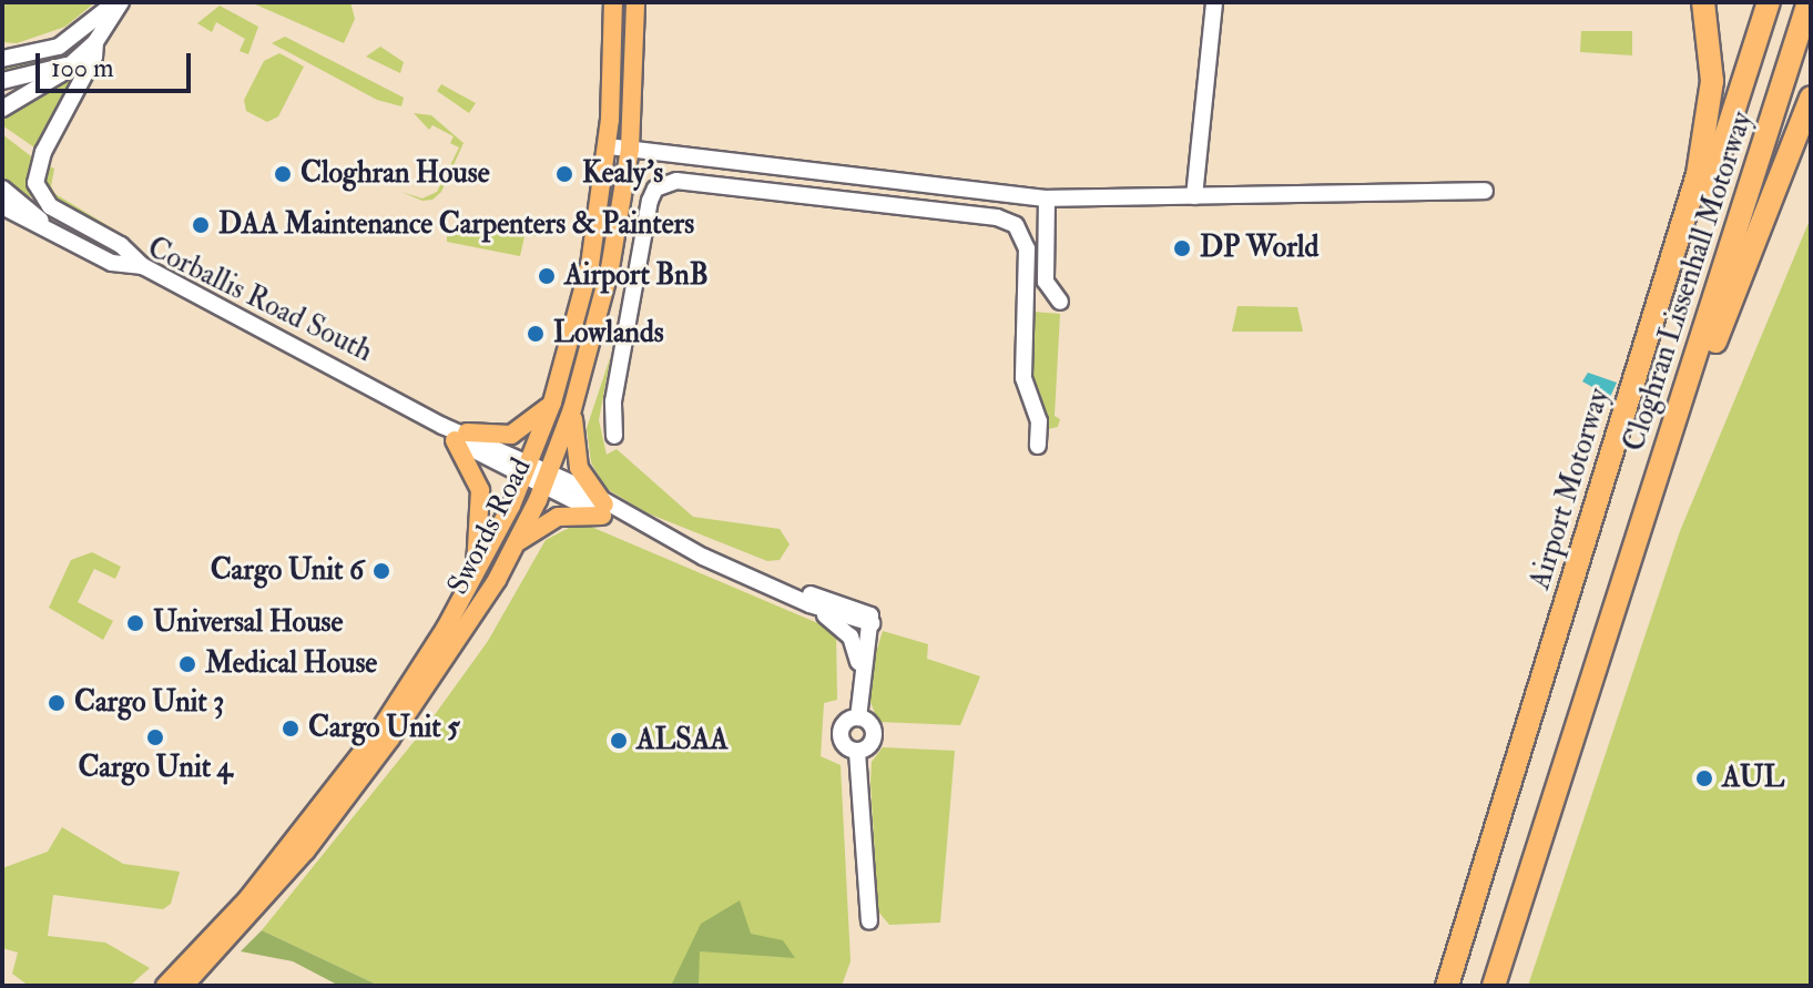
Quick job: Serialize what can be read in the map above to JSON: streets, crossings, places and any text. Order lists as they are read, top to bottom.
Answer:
{
  "streets": {
    "highway": ["Cloghran Lissenhall Motorway", "Airport Motorway"],
    "main road": ["Swords Road"],
    "street": ["Corballis Road South"]
  },
  "crossings": [
    ["Cloghran Lissenhall Motorway", "Airport Motorway"],
    ["Corballis Road South", "Swords Road"]
  ],
  "places": [
    "Cloghran House",
    "Kealy’s",
    "DAA Maintenance Carpenters & Painters",
    "DP World",
    "Airport BnB",
    "Lowlands",
    "Cargo Unit 6",
    "Universal House",
    "Medical House",
    "Cargo Unit 3",
    "Cargo Unit 5",
    "Cargo Unit 4",
    "ALSAA",
    "AUL"
  ],
  "scale_bar": "100 m"
}
